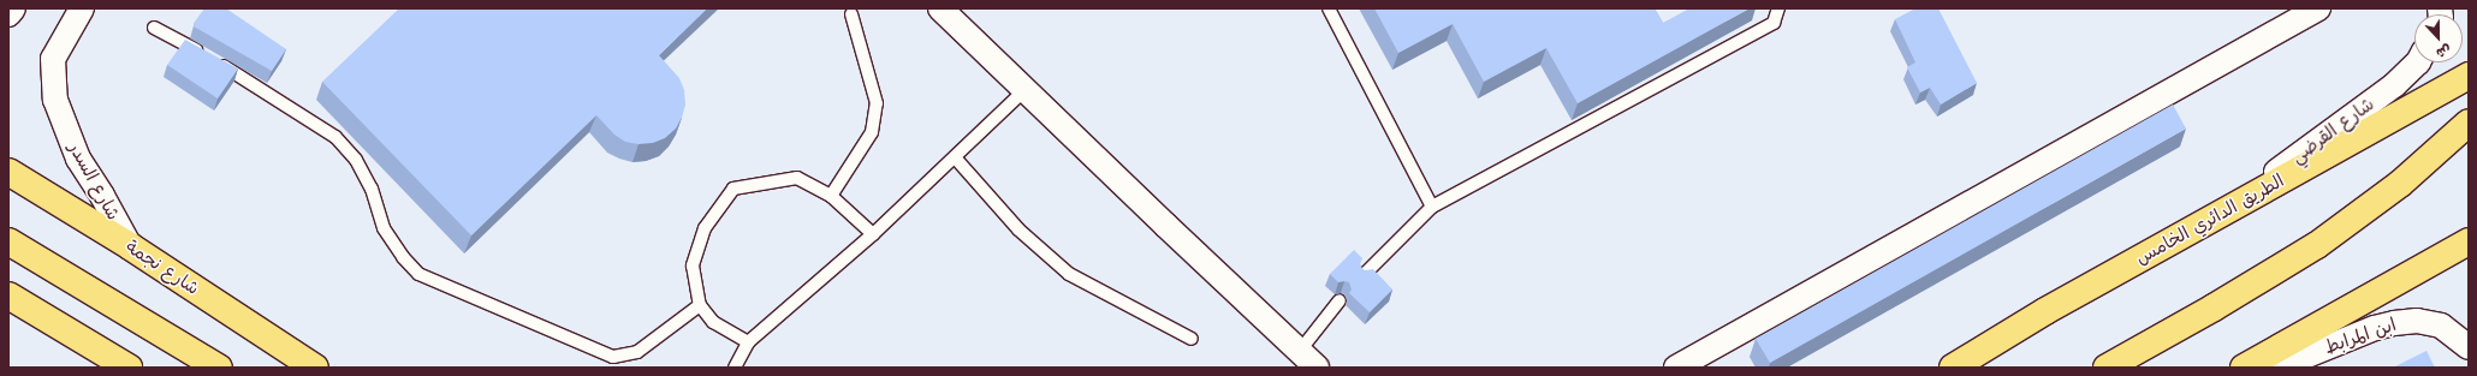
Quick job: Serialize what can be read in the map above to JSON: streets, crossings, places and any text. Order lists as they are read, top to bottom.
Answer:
{
  "streets": {
    "main road": ["الطريق الدائري الخامس", "شارع نجمة"],
    "street": ["شارع القرضي", "شارع السدر", "ابن المرابط"]
  },
  "crossings": [
    ["شارع القرضي", "الطريق الدائري الخامس"],
    ["شارع السدر", "شارع نجمة"]
  ],
  "north": "bottom"
}
